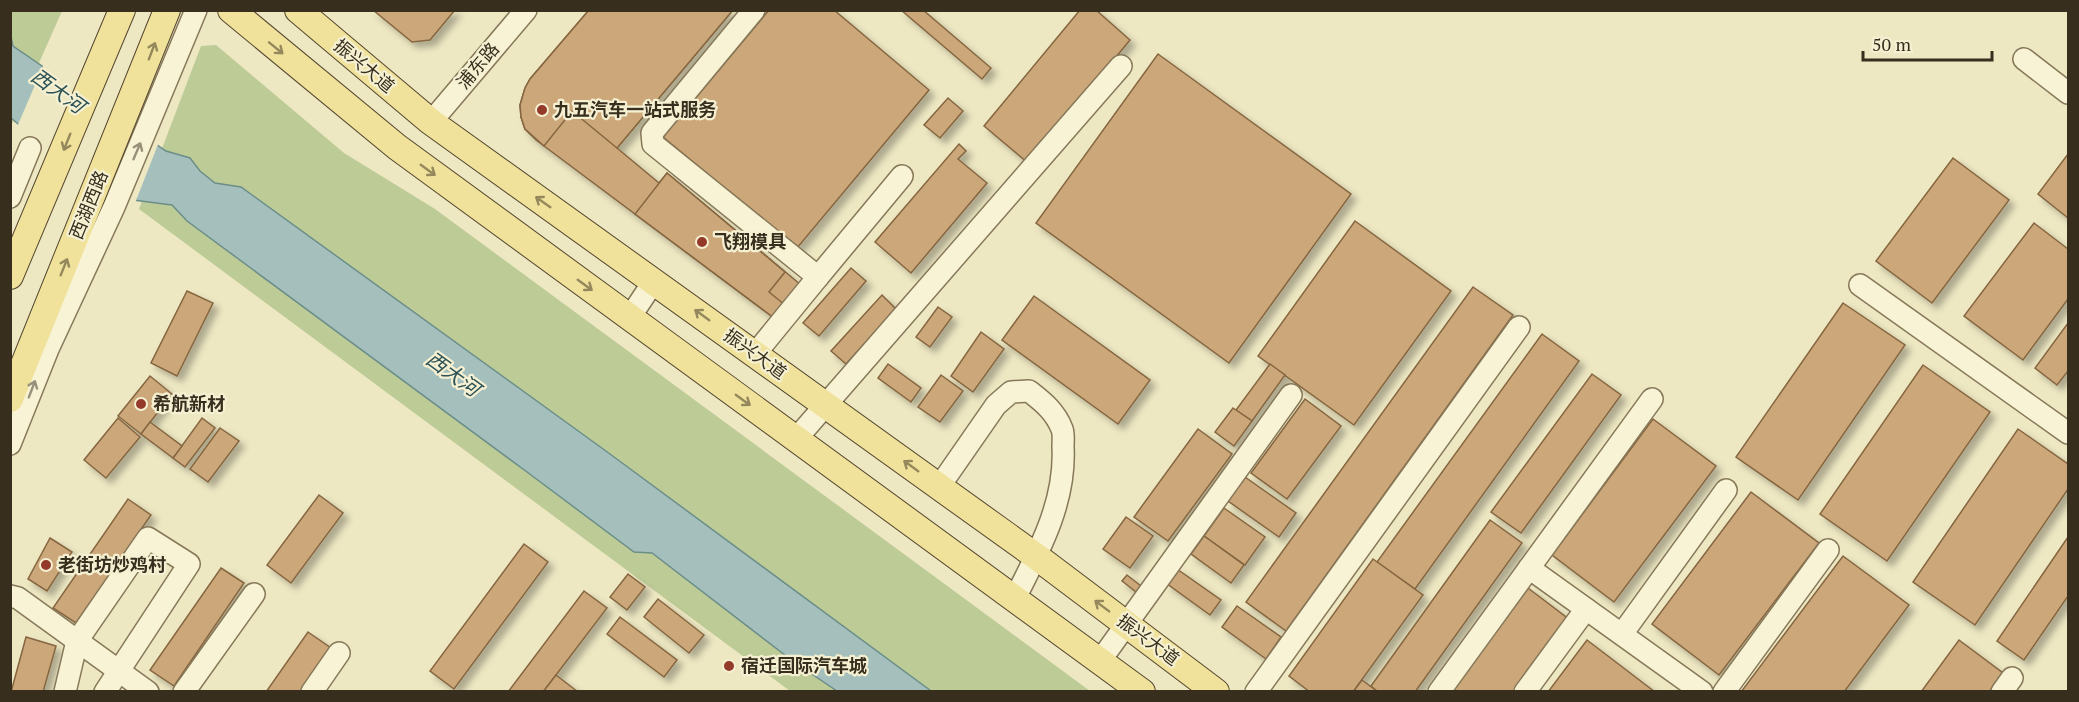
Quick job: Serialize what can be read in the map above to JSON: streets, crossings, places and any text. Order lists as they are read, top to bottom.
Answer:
{
  "streets": {
    "main road": ["振兴大道", "西湖西路"],
    "street": ["浦东路"]
  },
  "crossings": [
    ["振兴大道", "浦东路"]
  ],
  "water": ["西大河"],
  "places": [
    "九五汽车一站式服务",
    "飞翔模具",
    "希航新材",
    "老街坊炒鸡村",
    "宿迁国际汽车城"
  ],
  "scale_bar": "50 m"
}
